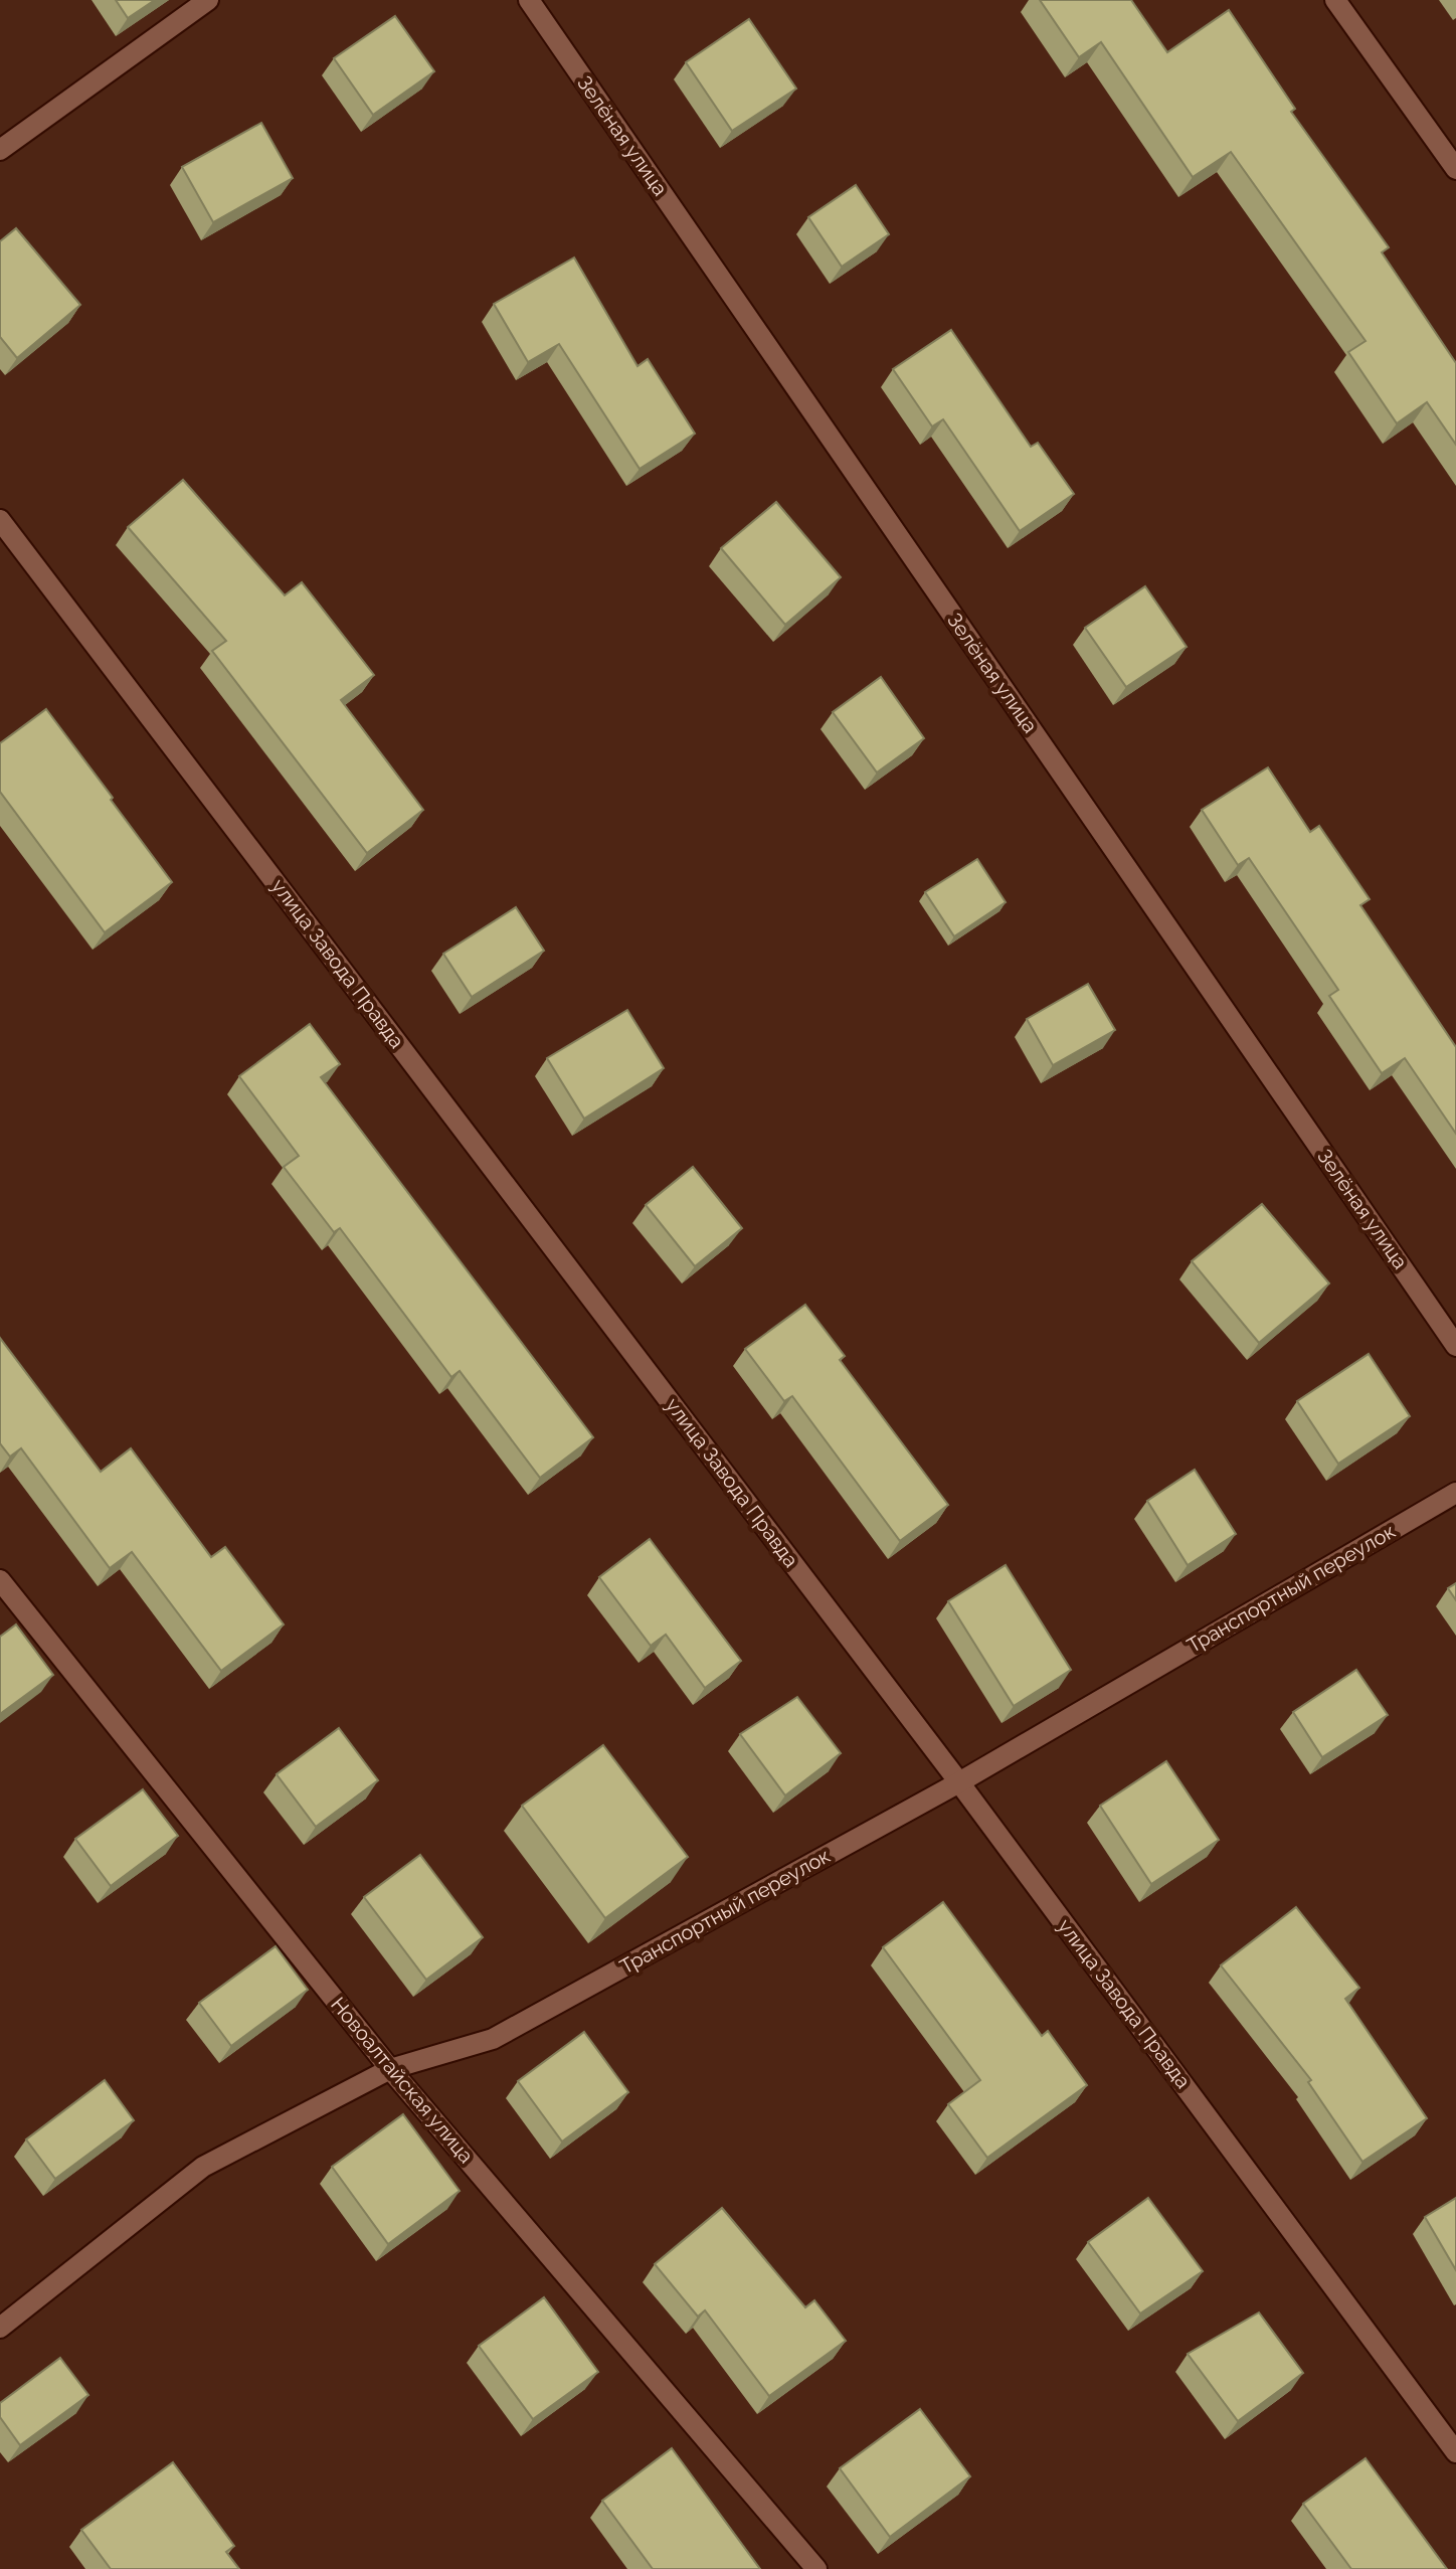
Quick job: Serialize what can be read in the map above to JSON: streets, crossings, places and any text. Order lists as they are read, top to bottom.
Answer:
{
  "streets": {
    "street": [
      "Зелёная улица",
      "улица Завода Правда",
      "Транспортный переулок",
      "Новоалтайская улица"
    ]
  },
  "crossings": [
    ["улица Завода Правда", "Транспортный переулок"],
    ["Транспортный переулок", "Новоалтайская улица"]
  ]
}
